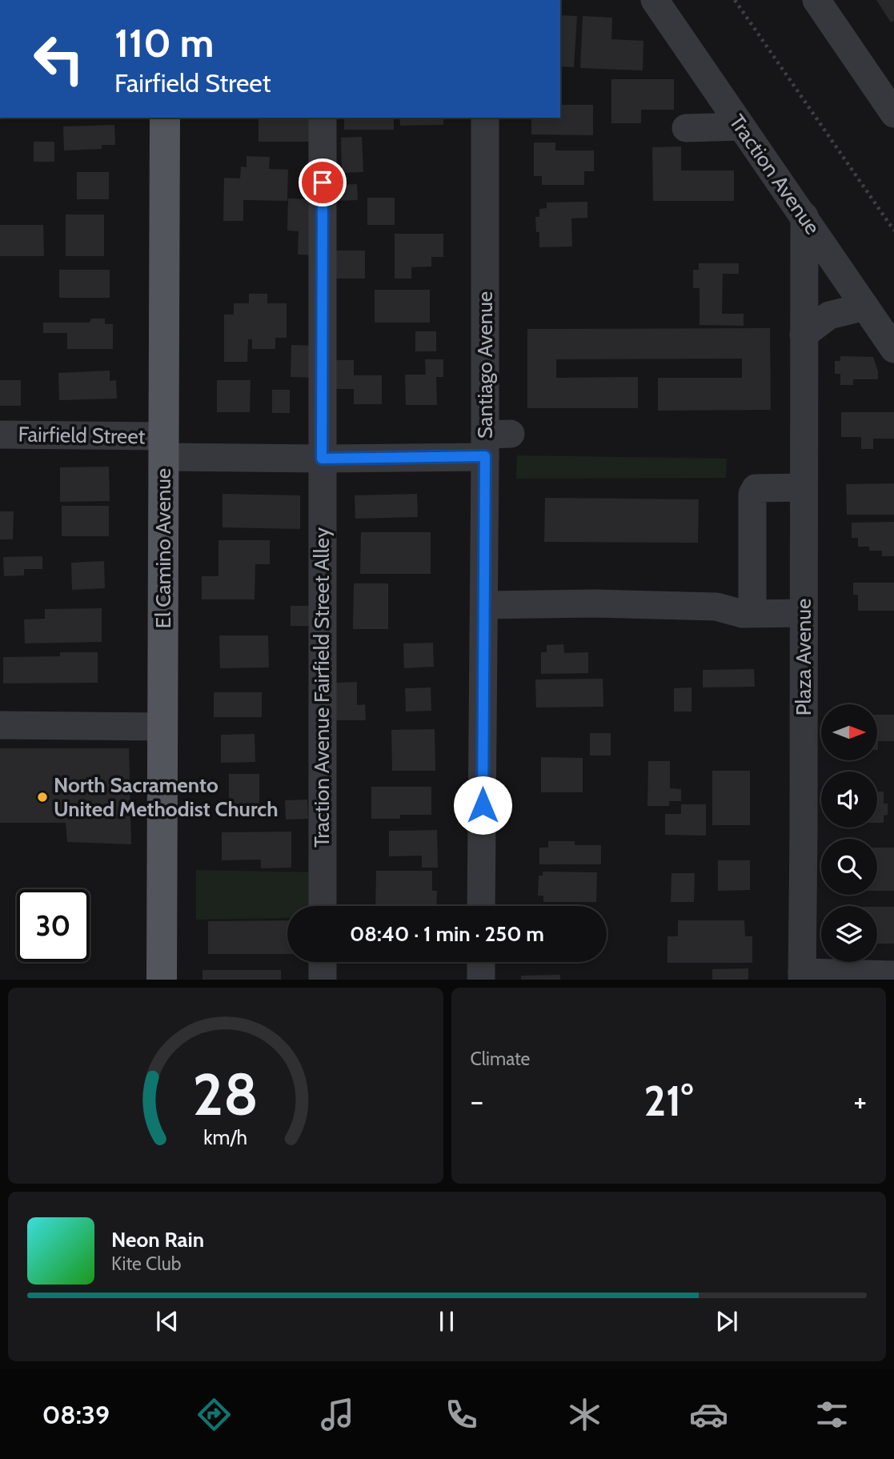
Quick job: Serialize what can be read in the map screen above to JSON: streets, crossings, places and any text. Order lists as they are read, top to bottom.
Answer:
{
  "streets": {
    "main road": ["El Camino Avenue"],
    "street": [
      "Traction Avenue",
      "Santiago Avenue",
      "Fairfield Street",
      "Plaza Avenue",
      "Traction Avenue Fairfield Street Alley"
    ]
  },
  "crossings": [
    ["Traction Avenue", "Plaza Avenue"],
    ["Santiago Avenue", "Fairfield Street"],
    ["Fairfield Street", "El Camino Avenue"],
    ["Fairfield Street", "Traction Avenue Fairfield Street Alley"]
  ],
  "places": ["North Sacramento United Methodist Church"],
  "north": "right",
  "page": {
    "turn": ["110 m", "Fairfield Street"],
    "limit": "30",
    "trip": "08:40 · 1 min · 250 m",
    "tile": "Climate",
    "heat": ["−", "21°", "+"],
    "song": ["Neon Rain", "Kite Club"],
    "tabs": "08:39",
    "gauge": ["28", "km/h"]
  }
}
